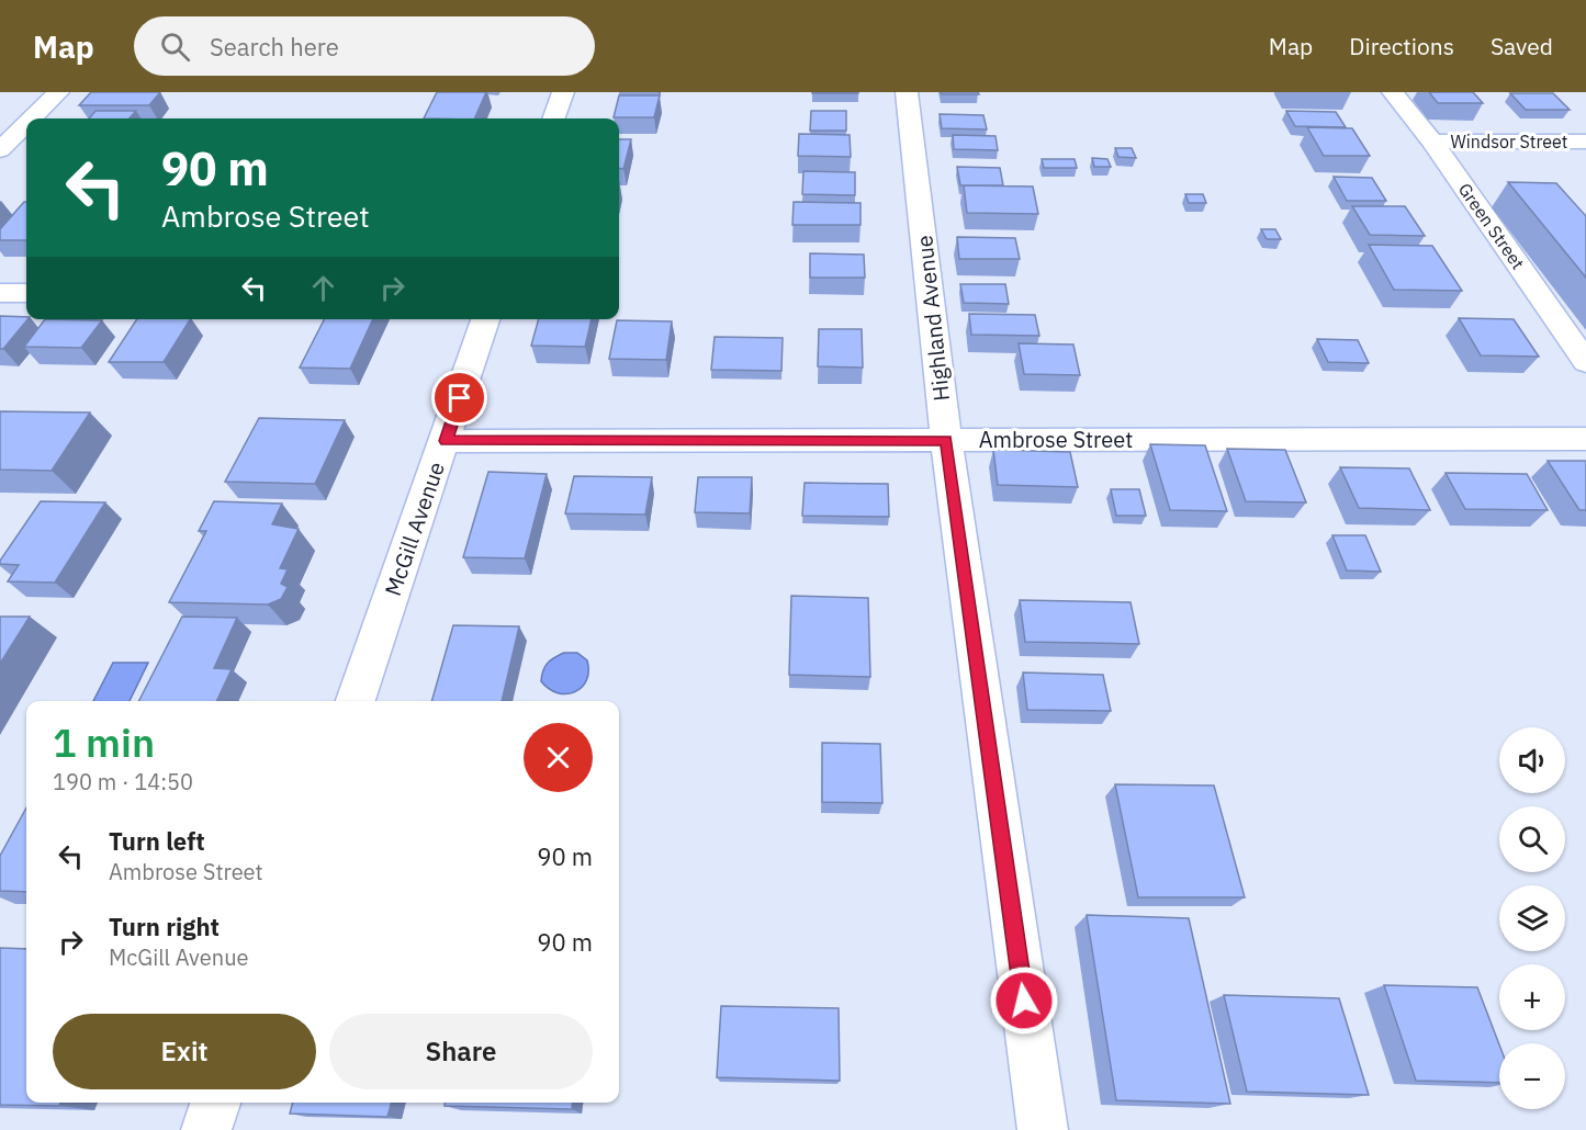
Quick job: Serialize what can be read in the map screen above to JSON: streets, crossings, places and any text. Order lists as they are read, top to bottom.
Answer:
{
  "streets": {
    "street": [
      "Windsor Street",
      "Green Street",
      "Highland Avenue",
      "Ambrose Street",
      "McGill Avenue"
    ]
  },
  "crossings": [
    ["Windsor Street", "Green Street"],
    ["Highland Avenue", "Ambrose Street"],
    ["Ambrose Street", "McGill Avenue"]
  ],
  "page": {
    "header": "Map",
    "search": "Search here",
    "nav": ["Map", "Directions", "Saved"],
    "turn": ["90 m", "Ambrose Street"],
    "heading": ["1 min", "190 m · 14:50"],
    "map_buttons": ["+", "−"],
    "list": [
      {
        "name": "Turn left",
        "note": "Ambrose Street",
        "value": "90 m"
      },
      {
        "name": "Turn right",
        "note": "McGill Avenue",
        "value": "90 m"
      }
    ],
    "buttons": ["Exit", "Share"]
  }
}
